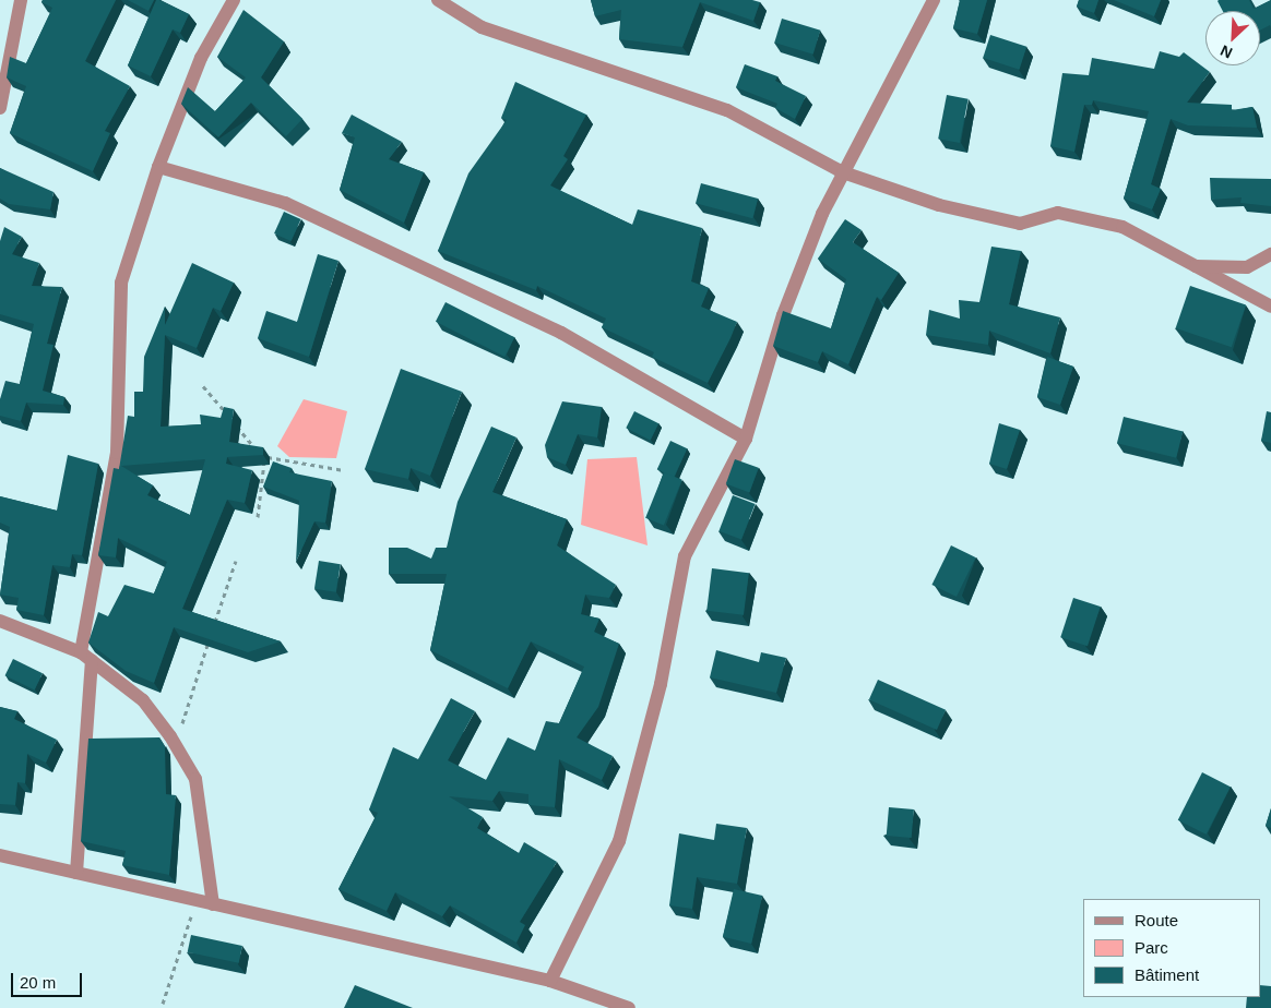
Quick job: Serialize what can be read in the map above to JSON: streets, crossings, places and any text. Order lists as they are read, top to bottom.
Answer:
{
  "legend": ["Route", "Parc", "Bâtiment"],
  "scale_bar": "20 m",
  "north": "bottom left"
}
